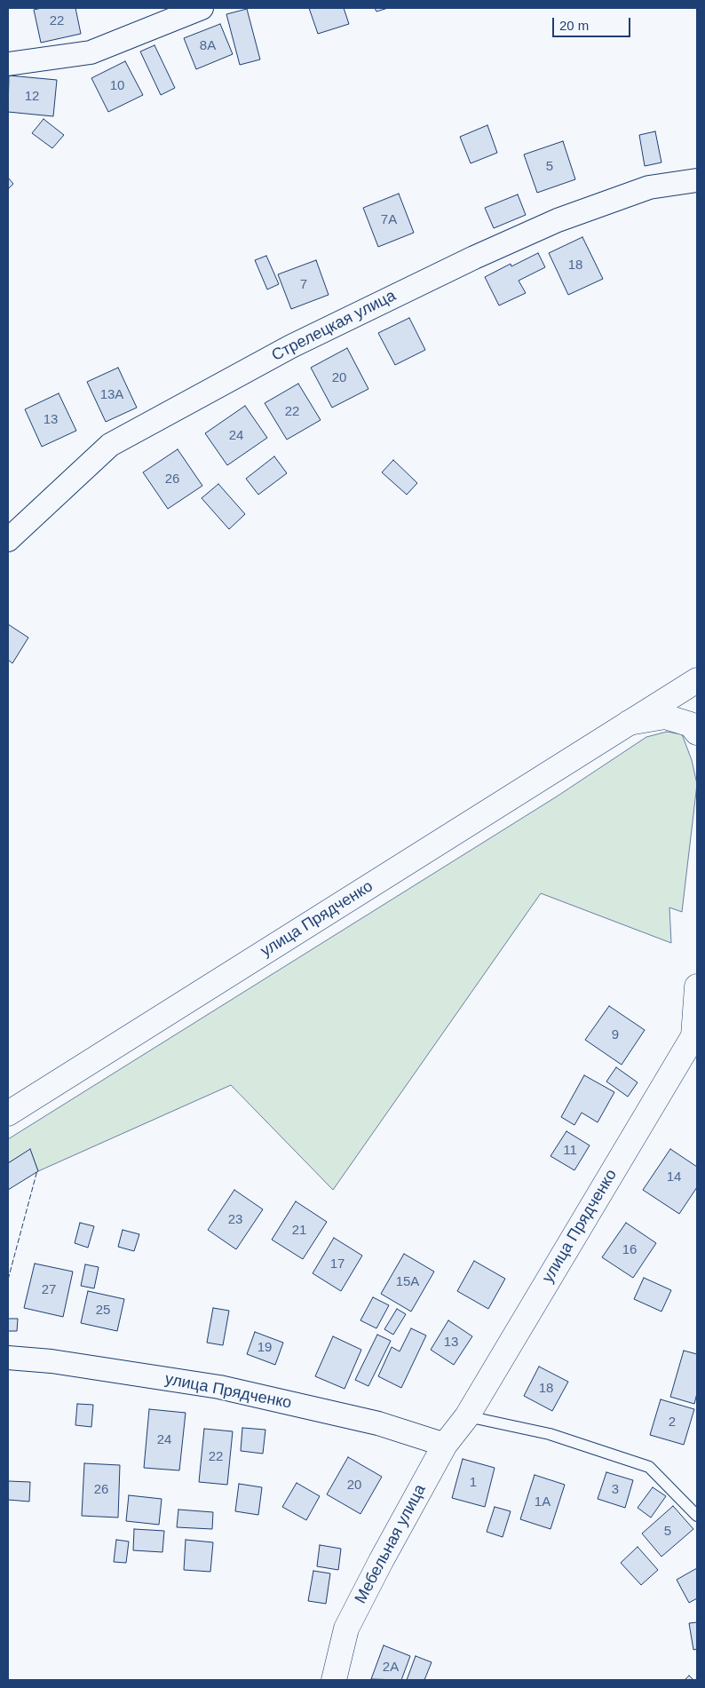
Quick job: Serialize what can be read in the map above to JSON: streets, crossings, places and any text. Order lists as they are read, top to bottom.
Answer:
{
  "streets": {
    "street": ["Стрелецкая улица", "улица Прядченко", "Мебельная улица"]
  },
  "crossings": [
    ["улица Прядченко", "Мебельная улица"]
  ],
  "house_numbers": [
    "22",
    "8А",
    "10",
    "12",
    "5",
    "7А",
    "18",
    "7",
    "20",
    "13А",
    "22",
    "13",
    "24",
    "26",
    "9",
    "11",
    "14",
    "23",
    "21",
    "16",
    "17",
    "15А",
    "27",
    "25",
    "13",
    "19",
    "18",
    "2",
    "24",
    "22",
    "1",
    "20",
    "26",
    "3",
    "1А",
    "5",
    "2А"
  ],
  "scale_bar": "20 m"
}
